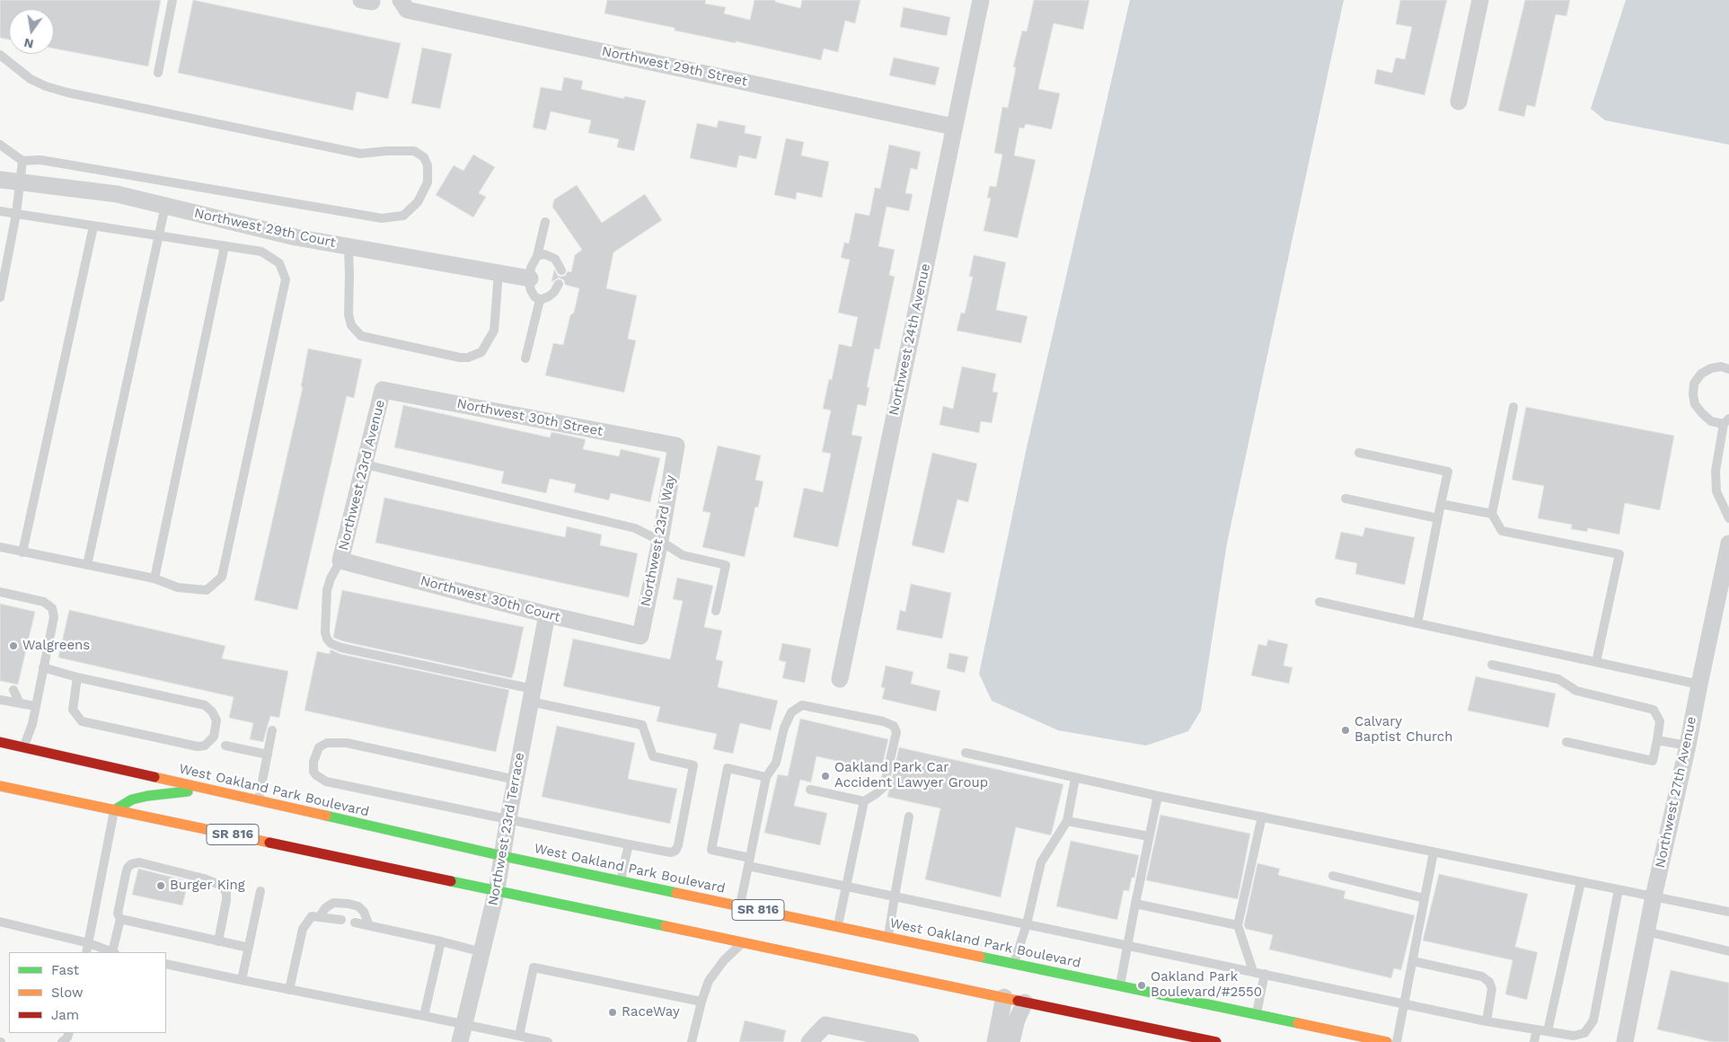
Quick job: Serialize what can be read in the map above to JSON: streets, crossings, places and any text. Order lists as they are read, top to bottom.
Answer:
{
  "streets": {
    "main road": ["West Oakland Park Boulevard", "SR 816"],
    "street": [
      "Northwest 29th Street",
      "Northwest 29th Court",
      "Northwest 24th Avenue",
      "Northwest 30th Street",
      "Northwest 23rd Avenue",
      "Northwest 23rd Way",
      "Northwest 30th Court",
      "Northwest 27th Avenue",
      "Northwest 23rd Terrace"
    ]
  },
  "crossings": [
    ["Northwest 29th Street", "Northwest 24th Avenue"],
    ["Northwest 30th Street", "Northwest 23rd Avenue"],
    ["Northwest 30th Street", "Northwest 23rd Way"],
    ["Northwest 23rd Avenue", "Northwest 30th Court"],
    ["Northwest 23rd Way", "Northwest 30th Court"],
    ["Northwest 30th Court", "Northwest 23rd Terrace"],
    ["West Oakland Park Boulevard", "Northwest 23rd Terrace"],
    ["Northwest 23rd Terrace", "SR 816"]
  ],
  "places": [
    "Walgreens",
    "Calvary Baptist Church",
    "Oakland Park Car Accident Lawyer Group",
    "Burger King",
    "Oakland Park Boulevard/#2550",
    "RaceWay"
  ],
  "legend": ["Fast", "Slow", "Jam"],
  "north": "bottom"
}
